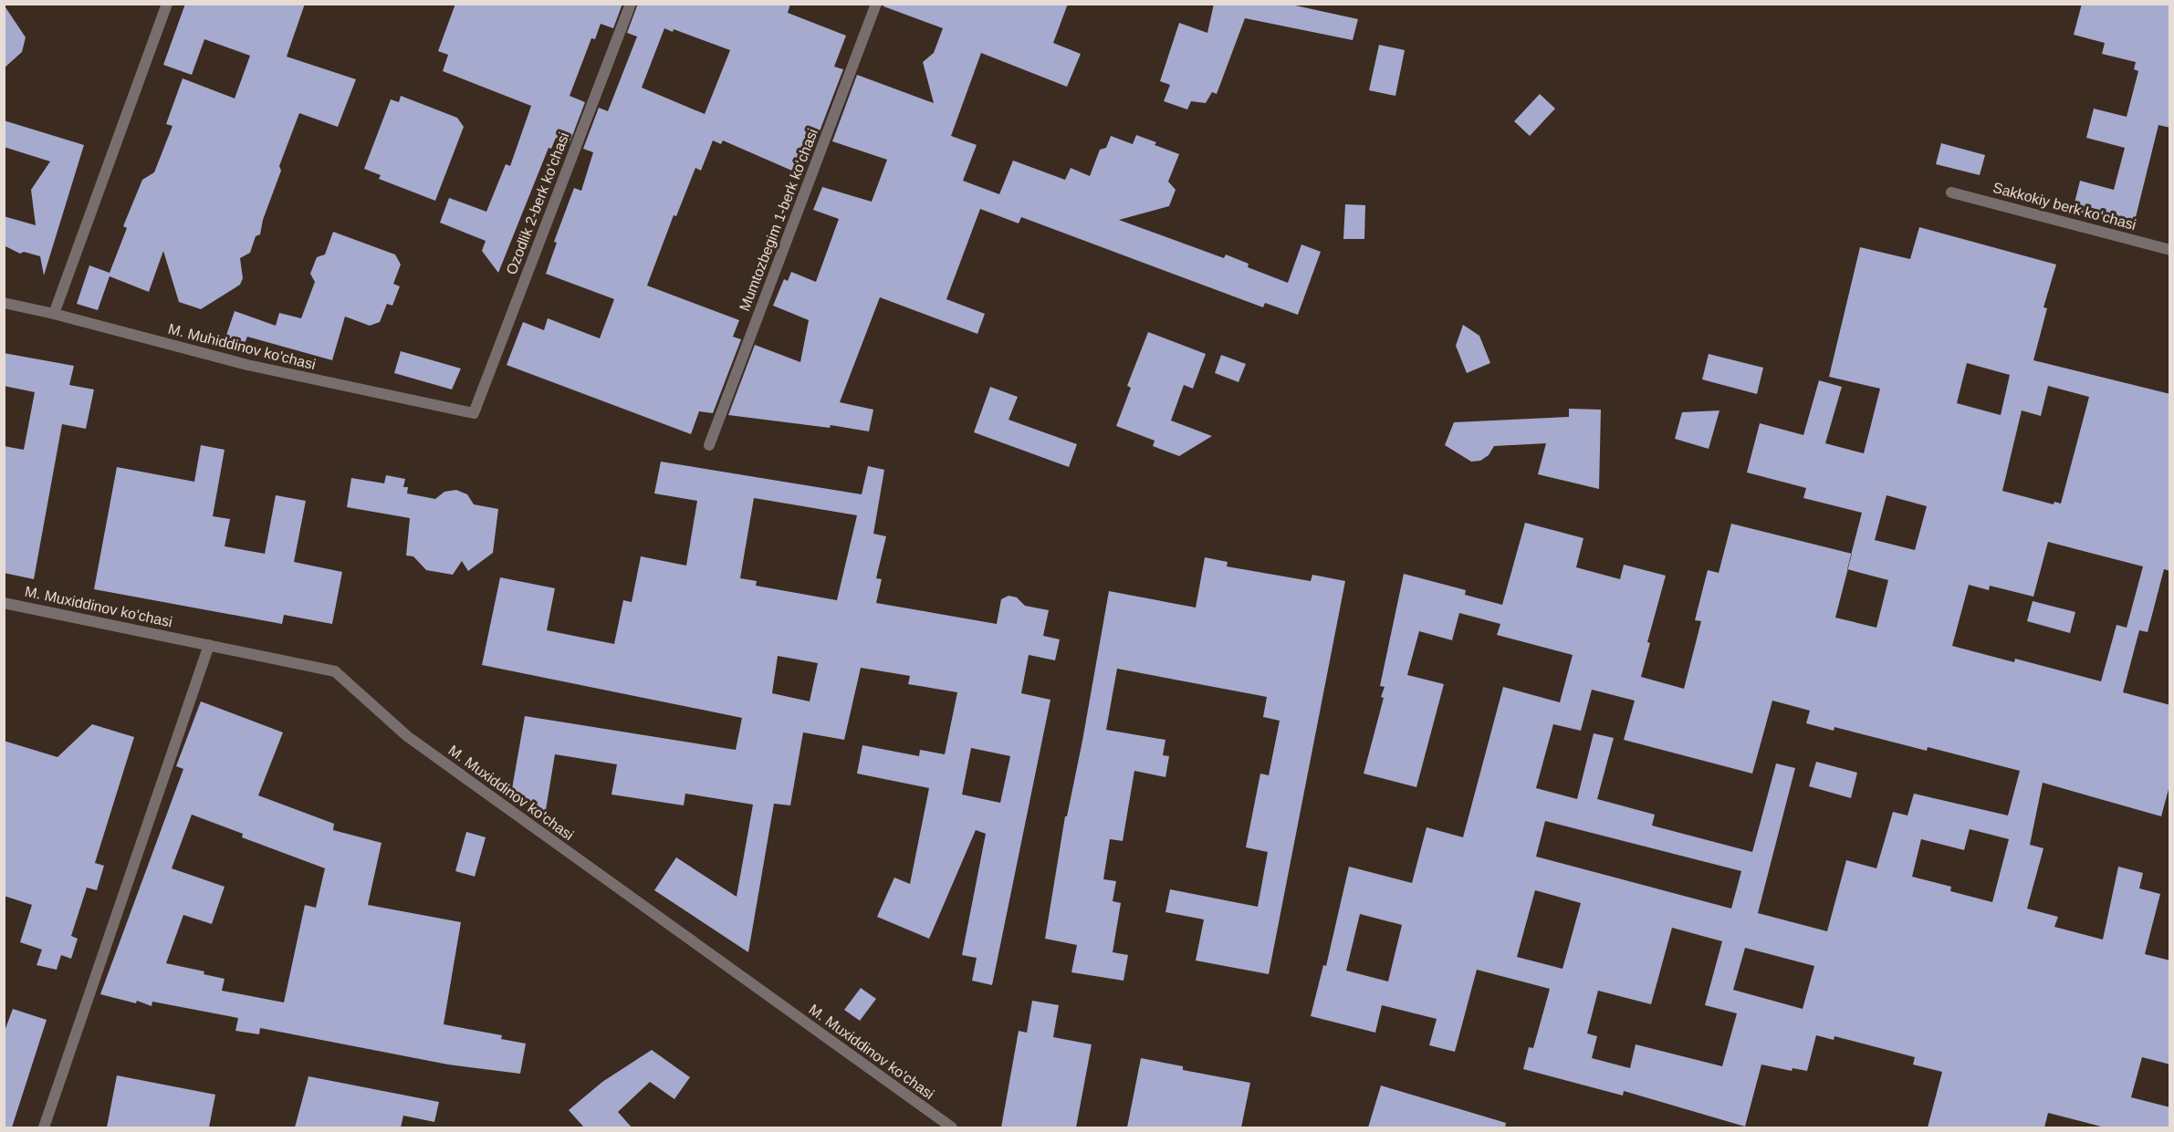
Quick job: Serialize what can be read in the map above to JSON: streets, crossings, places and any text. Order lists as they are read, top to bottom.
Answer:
{
  "streets": {
    "street": [
      "Ozodlik 2-berk koʻchasi",
      "Sakkokiy berk koʻchasi",
      "Mumtozbegim 1-berk koʻchasi",
      "M. Muhiddinov ko'chasi",
      "M. Muxiddinov ko'chasi"
    ]
  },
  "crossings": [
    ["Ozodlik 2-berk koʻchasi", "M. Muhiddinov ko'chasi"]
  ]
}
